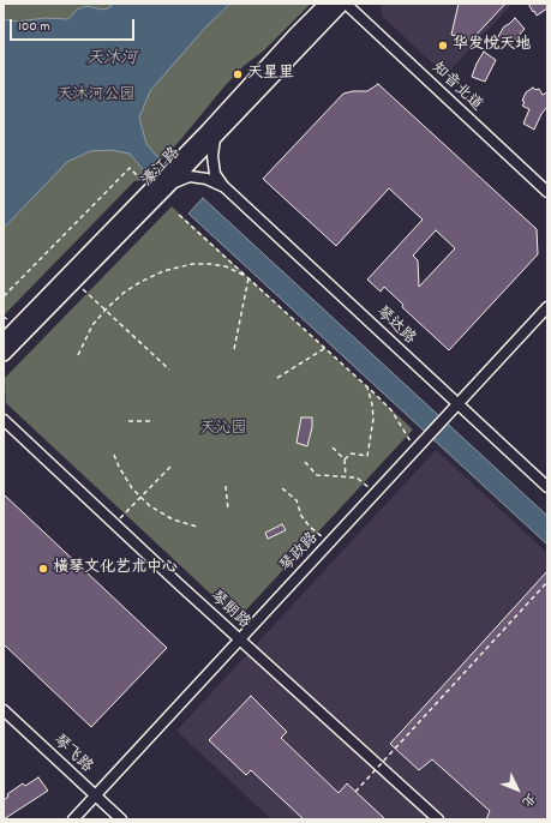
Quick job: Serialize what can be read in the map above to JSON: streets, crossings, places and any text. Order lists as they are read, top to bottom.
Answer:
{
  "streets": {
    "main road": ["濠江路"],
    "street": [
      "知音北道",
      "琴达路",
      "琴政路",
      "琴朗路",
      "琴飞路"
    ]
  },
  "crossings": [
    ["琴达路", "琴政路"],
    ["琴政路", "琴朗路"],
    ["琴政路", "琴飞路"]
  ],
  "water": ["天沐河"],
  "parks": ["天沐河公园", "天沁园"],
  "places": ["华发悦天地", "天星里", "横琴文化艺术中心"],
  "scale_bar": "100 m",
  "north": "bottom right"
}
